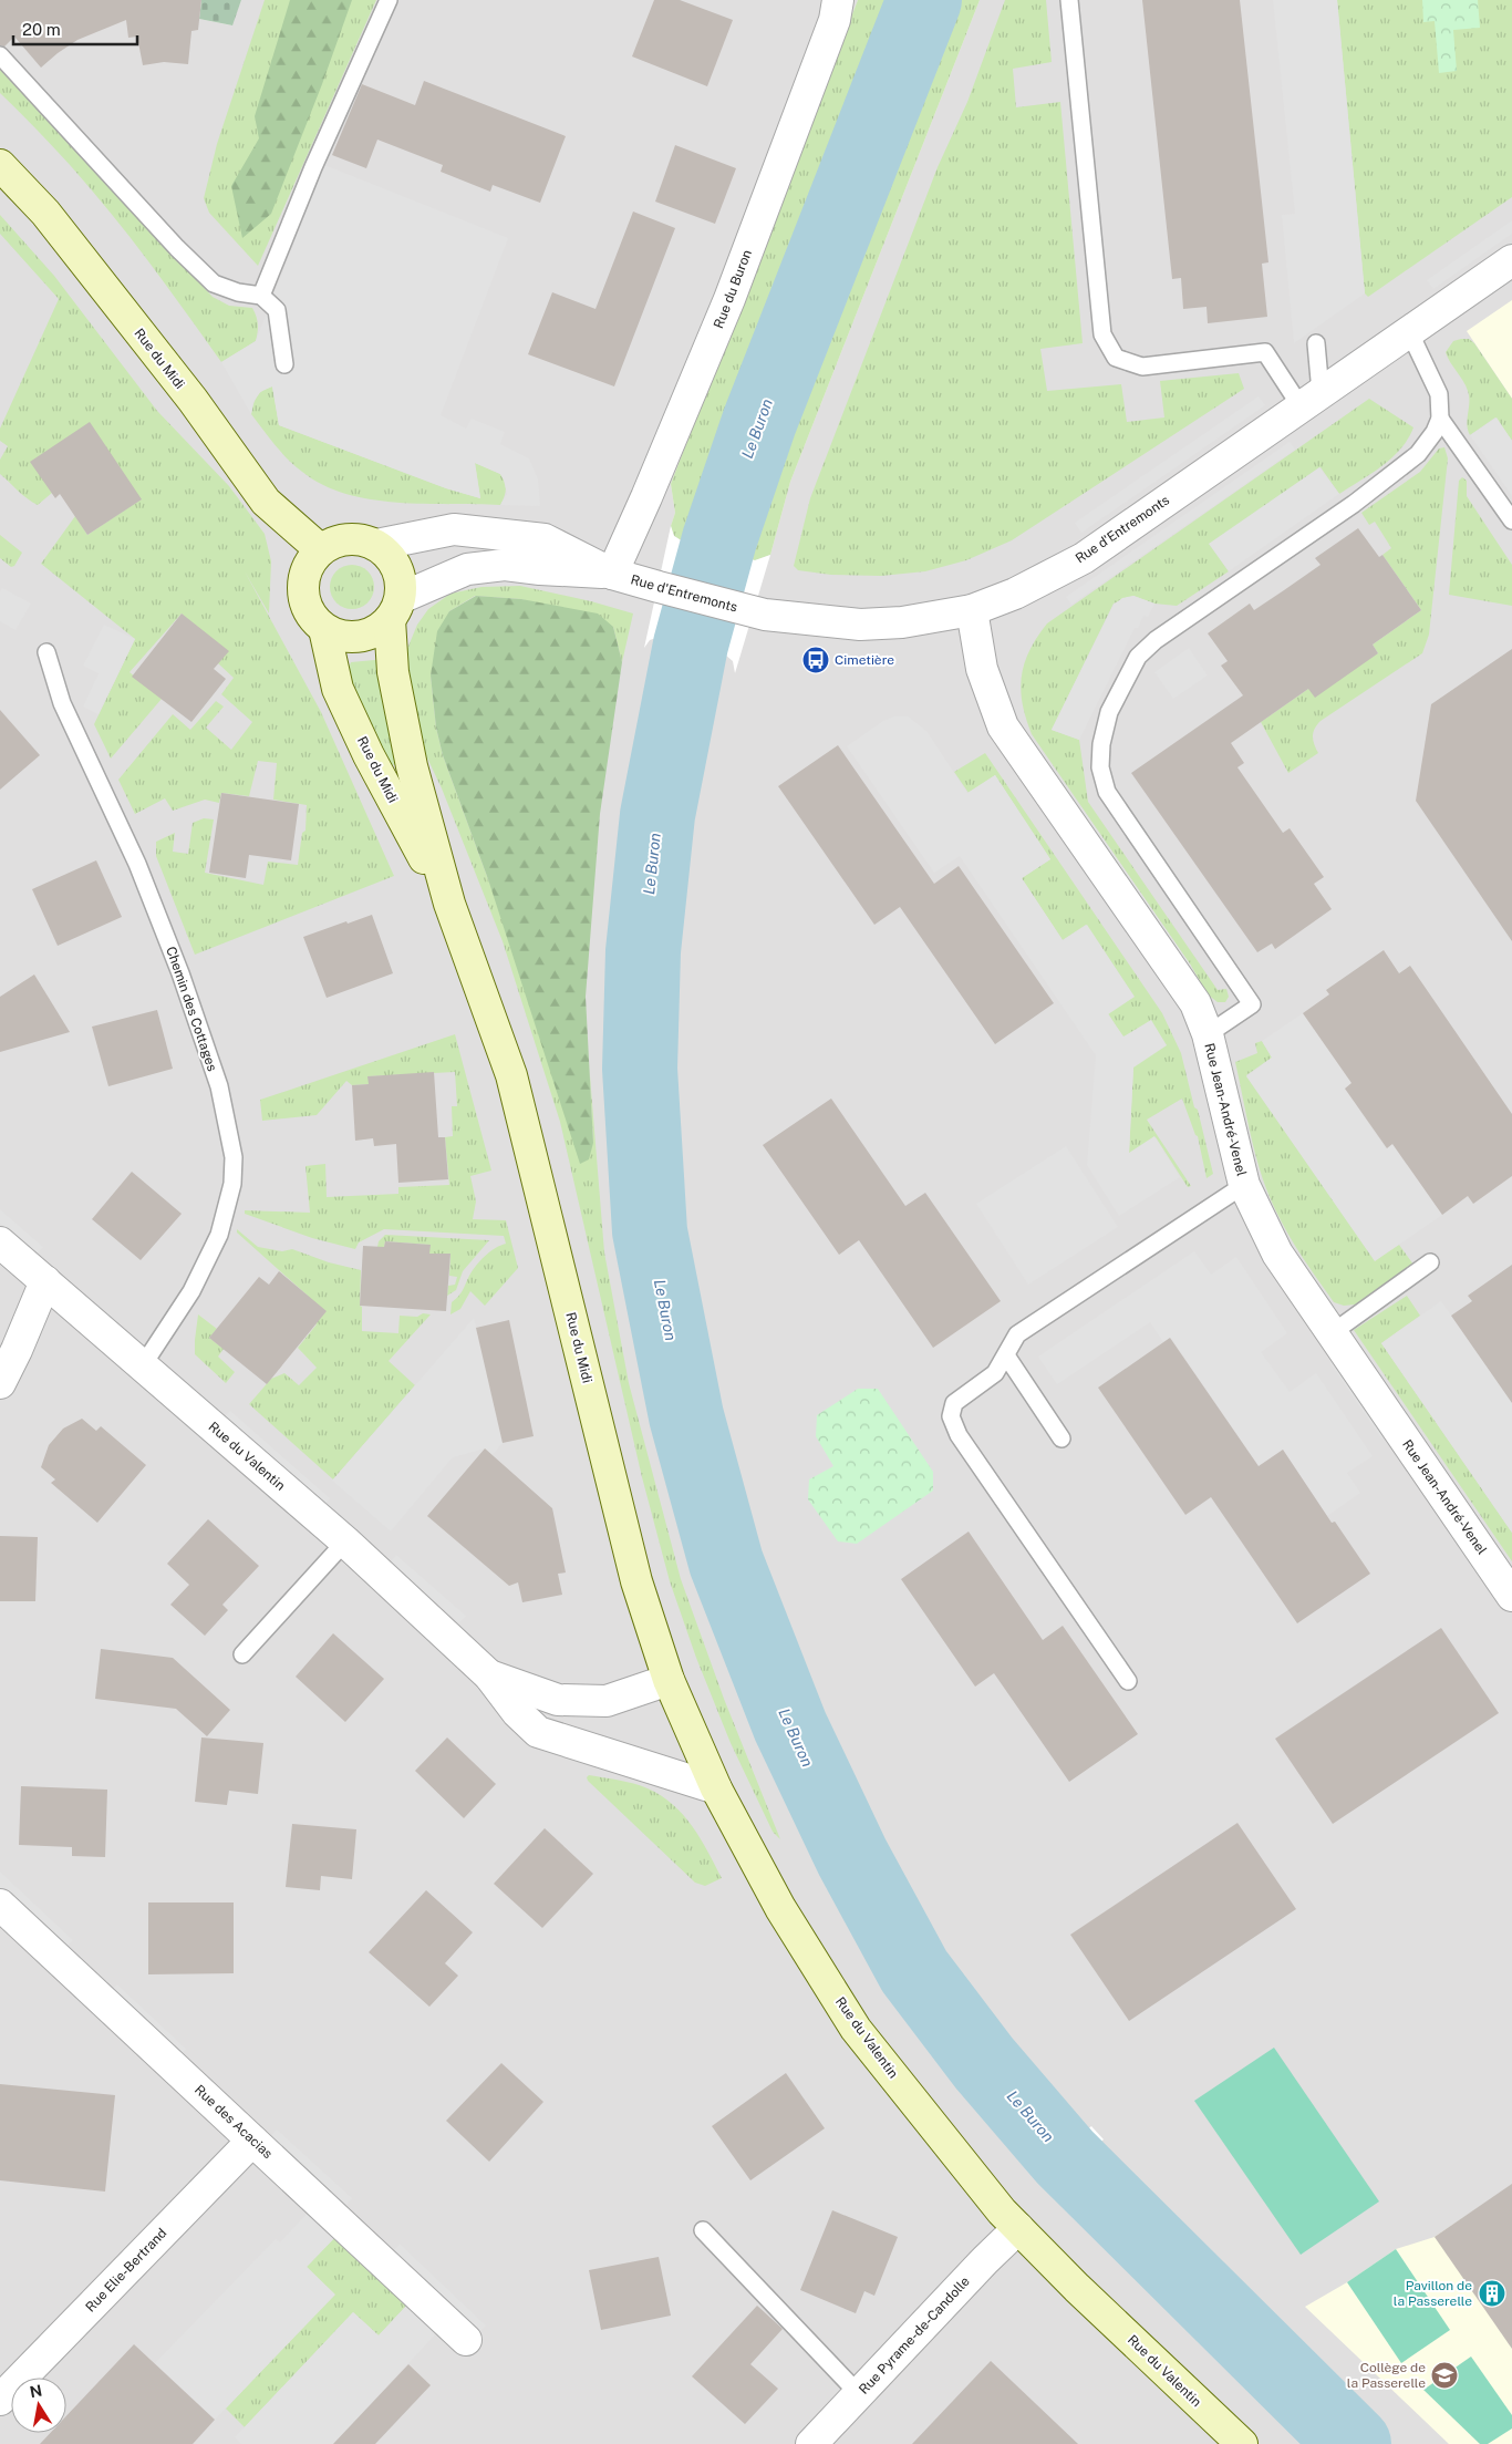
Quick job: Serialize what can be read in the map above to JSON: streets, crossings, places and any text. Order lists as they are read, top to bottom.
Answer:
{
  "streets": {
    "main road": ["Rue du Midi", "Rue du Valentin"],
    "street": [
      "Rue du Buron",
      "Rue d'Entremonts",
      "Rue Jean-André-Venel",
      "Rue des Acacias",
      "Rue Elie-Bertrand",
      "Rue Pyrame-de-Candolle"
    ],
    "lane": ["Chemin des Cottages"]
  },
  "crossings": [
    ["Rue du Buron", "Rue d'Entremonts"],
    ["Rue du Midi", "Rue d'Entremonts"],
    ["Rue du Midi", "Rue du Valentin"],
    ["Rue d'Entremonts", "Rue Jean-André-Venel"],
    ["Chemin des Cottages", "Rue du Valentin"],
    ["Rue du Valentin", "Rue Pyrame-de-Candolle"],
    ["Rue des Acacias", "Rue Elie-Bertrand"]
  ],
  "water": ["Le Buron"],
  "places": {
    "bus stop": ["Cimetière"],
    "building": ["Pavillon de la Passerelle"],
    "school or university": ["Collège de la Passerelle"]
  },
  "scale_bar": "20 m",
  "north": "top"
}
